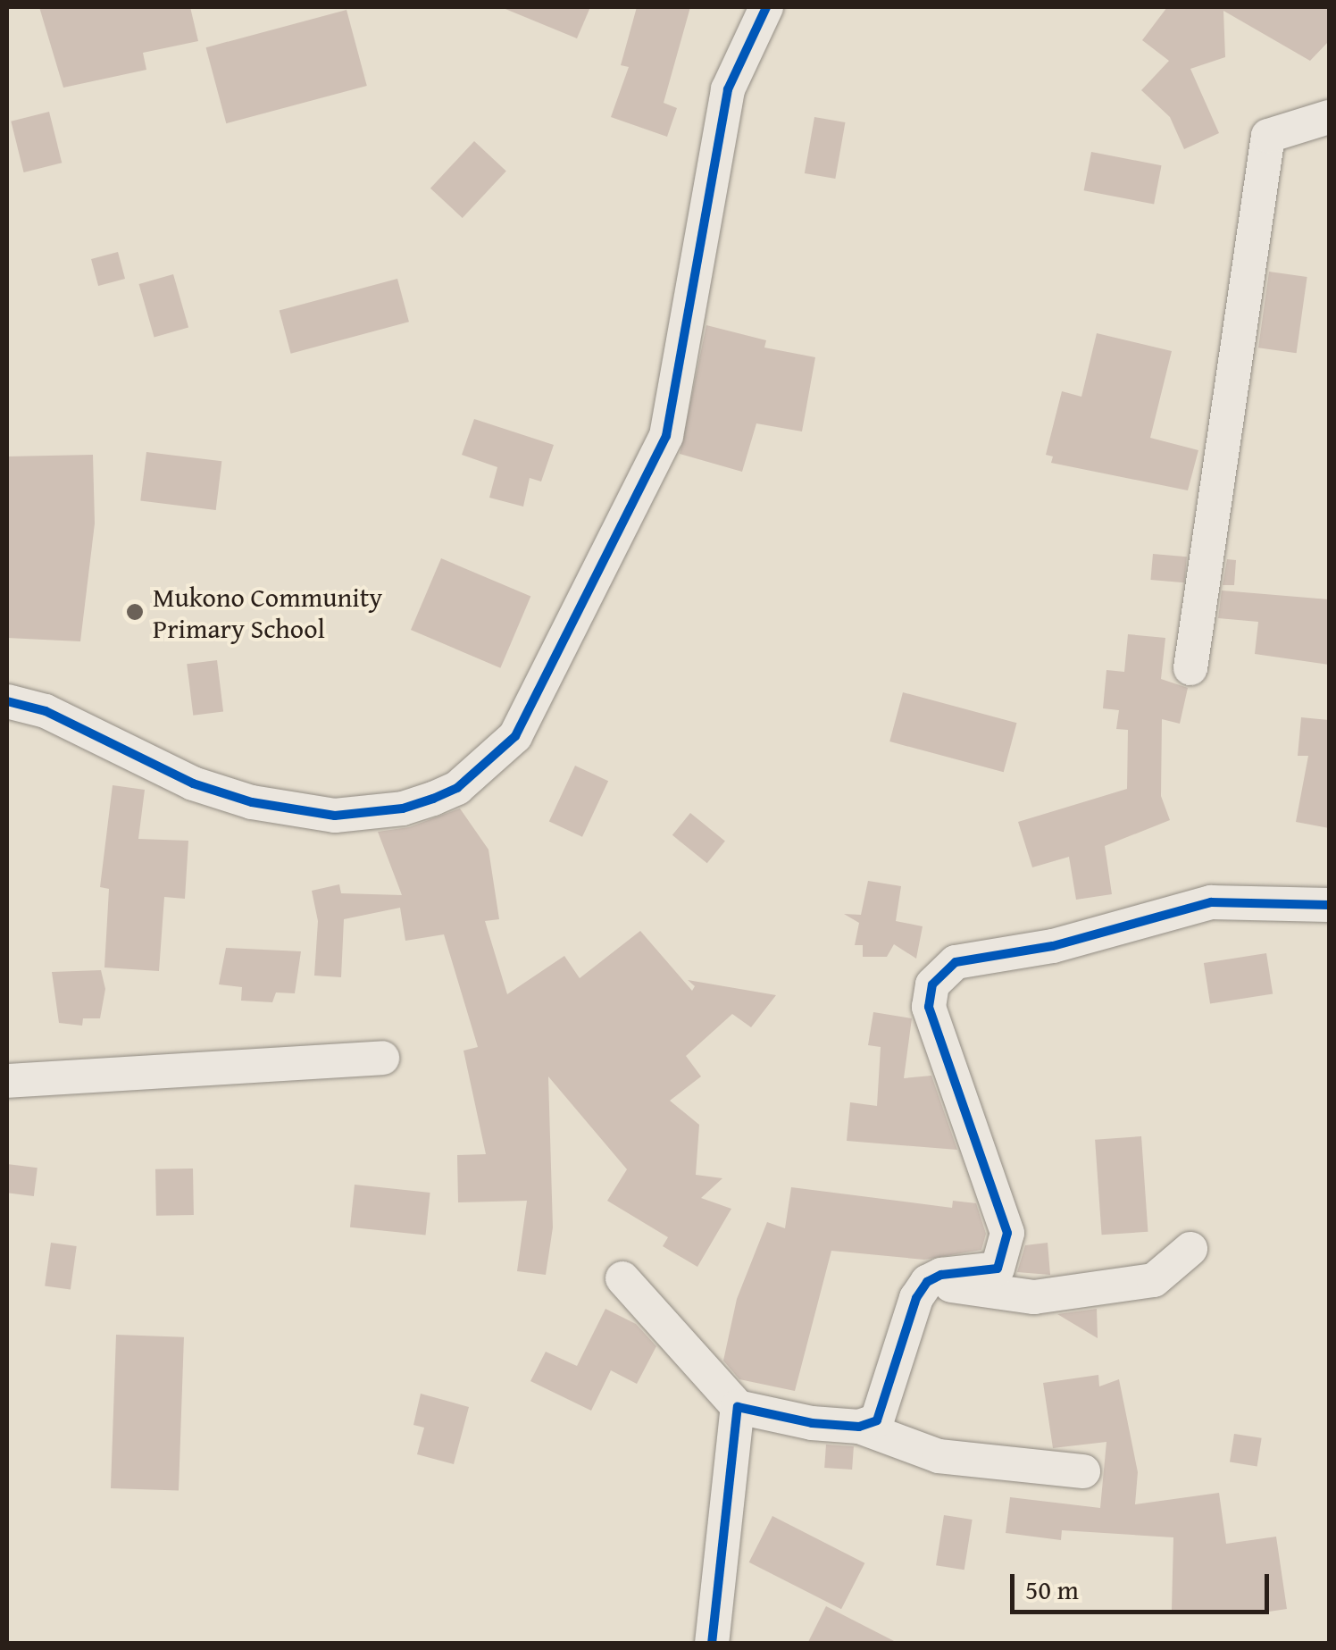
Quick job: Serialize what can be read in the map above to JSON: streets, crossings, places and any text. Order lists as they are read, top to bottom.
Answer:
{
  "places": ["Mukono Community Primary School"],
  "scale_bar": "50 m"
}
